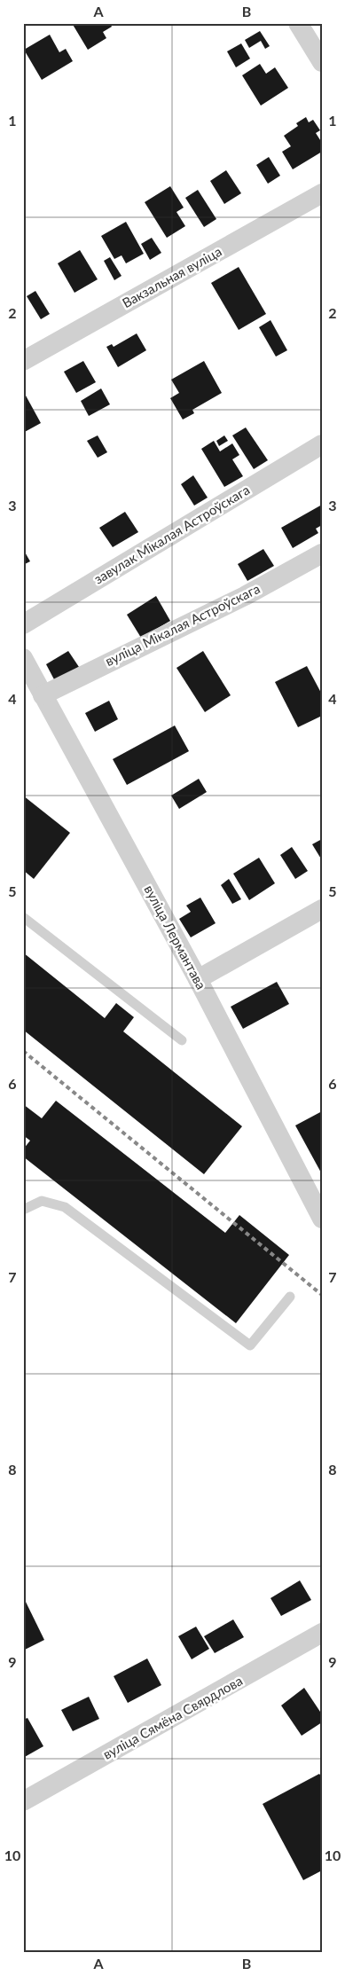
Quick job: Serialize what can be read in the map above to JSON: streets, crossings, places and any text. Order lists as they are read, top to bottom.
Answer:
{
  "streets": {
    "street": [
      "Вакзальная вуліца",
      "завулак Мікалая Астроўскага",
      "вуліца Мікалая Астроўскага",
      "вуліца Лермантава",
      "вуліца Сямёна Свярдлова"
    ]
  },
  "crossings": [
    ["вуліца Мікалая Астроўскага", "вуліца Лермантава"]
  ],
  "grid": {
    "columns": ["A", "B"],
    "rows": [
      "1",
      "2",
      "3",
      "4",
      "5",
      "6",
      "7",
      "8",
      "9",
      "10"
    ]
  }
}
